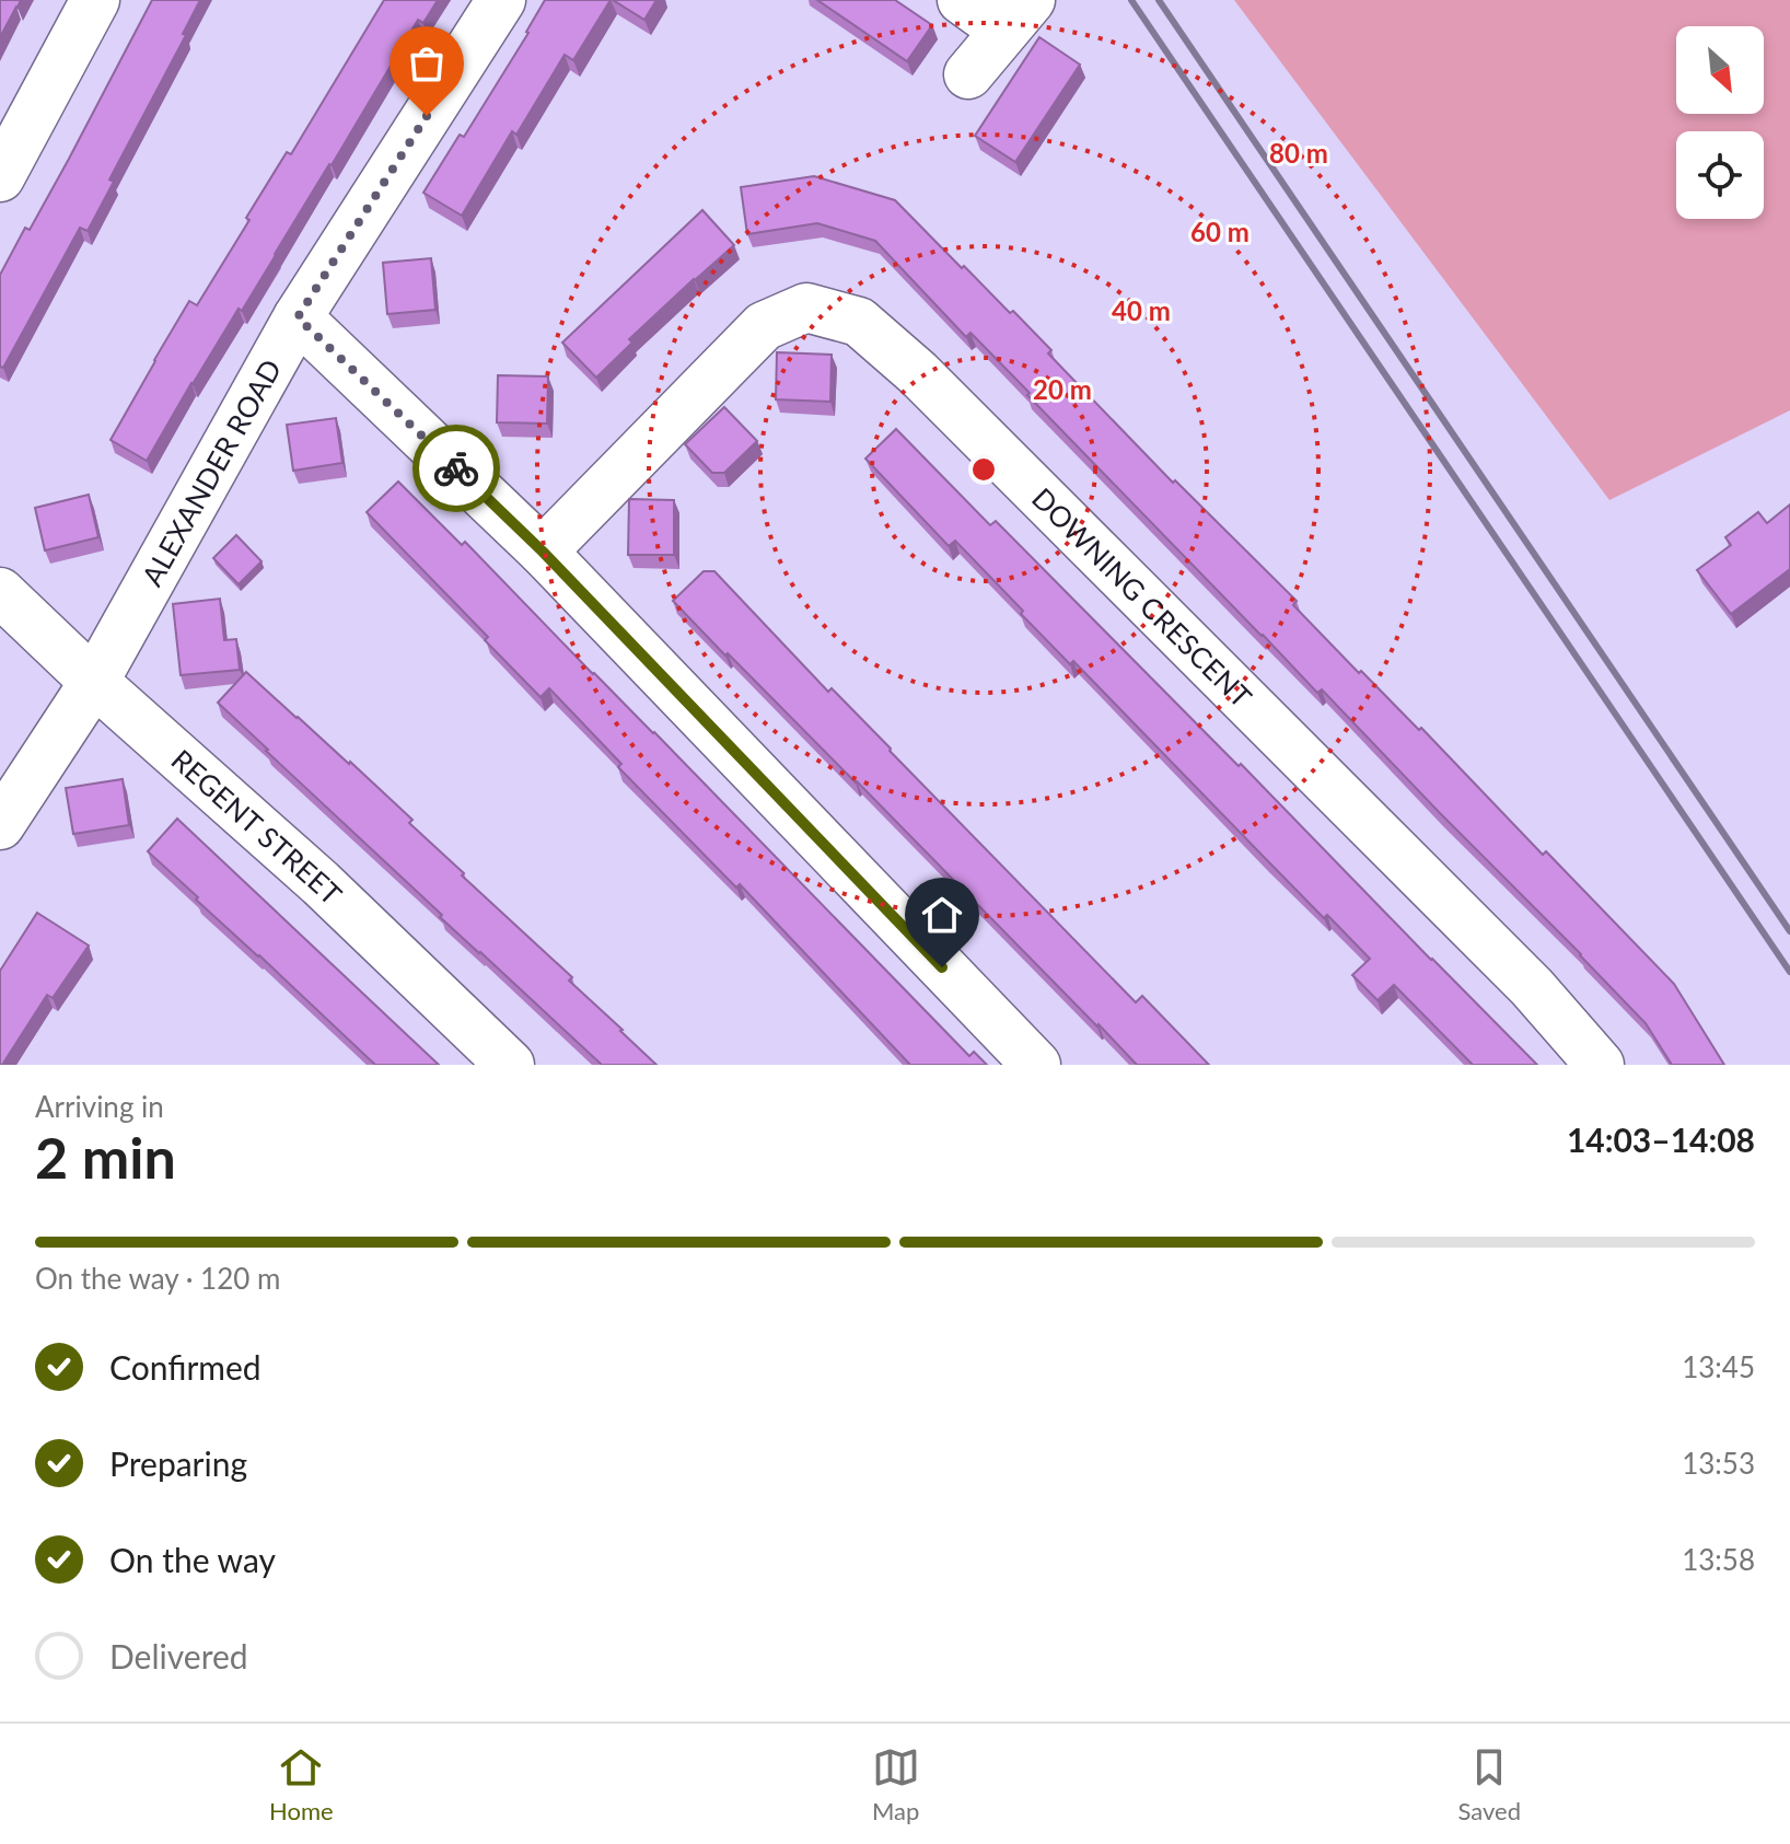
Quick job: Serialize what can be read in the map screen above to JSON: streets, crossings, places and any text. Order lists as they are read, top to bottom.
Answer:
{
  "streets": {
    "street": ["ALEXANDER ROAD", "DOWNING CRESCENT", "REGENT STREET"]
  },
  "crossings": [
    ["ALEXANDER ROAD", "REGENT STREET"]
  ],
  "north": "bottom right",
  "page": {
    "heading": ["2 min", "Arriving in", "14:03–14:08"],
    "bar": "On the way · 120 m",
    "list": [
      ["Confirmed", "13:45"],
      ["Preparing", "13:53"],
      ["On the way", "13:58"],
      "Delivered"
    ],
    "tabs": ["Home", "Map", "Saved"]
  },
  "rings": [
    "80 m",
    "60 m",
    "40 m",
    "20 m"
  ]
}
